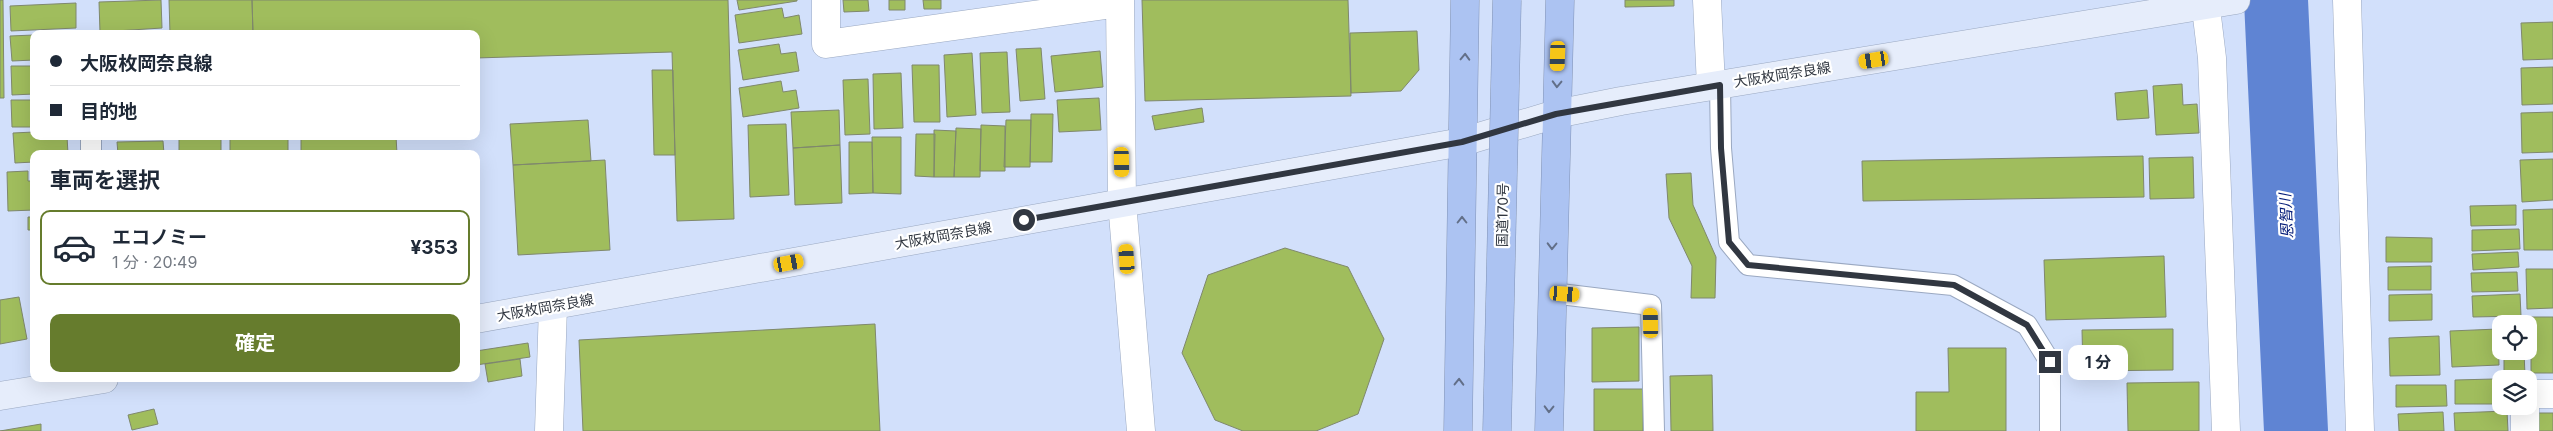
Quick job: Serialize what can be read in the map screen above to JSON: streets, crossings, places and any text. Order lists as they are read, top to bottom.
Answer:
{
  "streets": {
    "highway": ["国道170号"],
    "main road": ["大阪枚岡奈良線"]
  },
  "water": ["恩智川"],
  "page": {
    "banner": ["大阪枚岡奈良線", "目的地"],
    "heading": "車両を選択",
    "list": [
      {
        "name": "エコノミー",
        "note": "1 分 · 20:49",
        "value": "¥353"
      }
    ],
    "buttons": "確定",
    "bubble": "1 分"
  }
}
